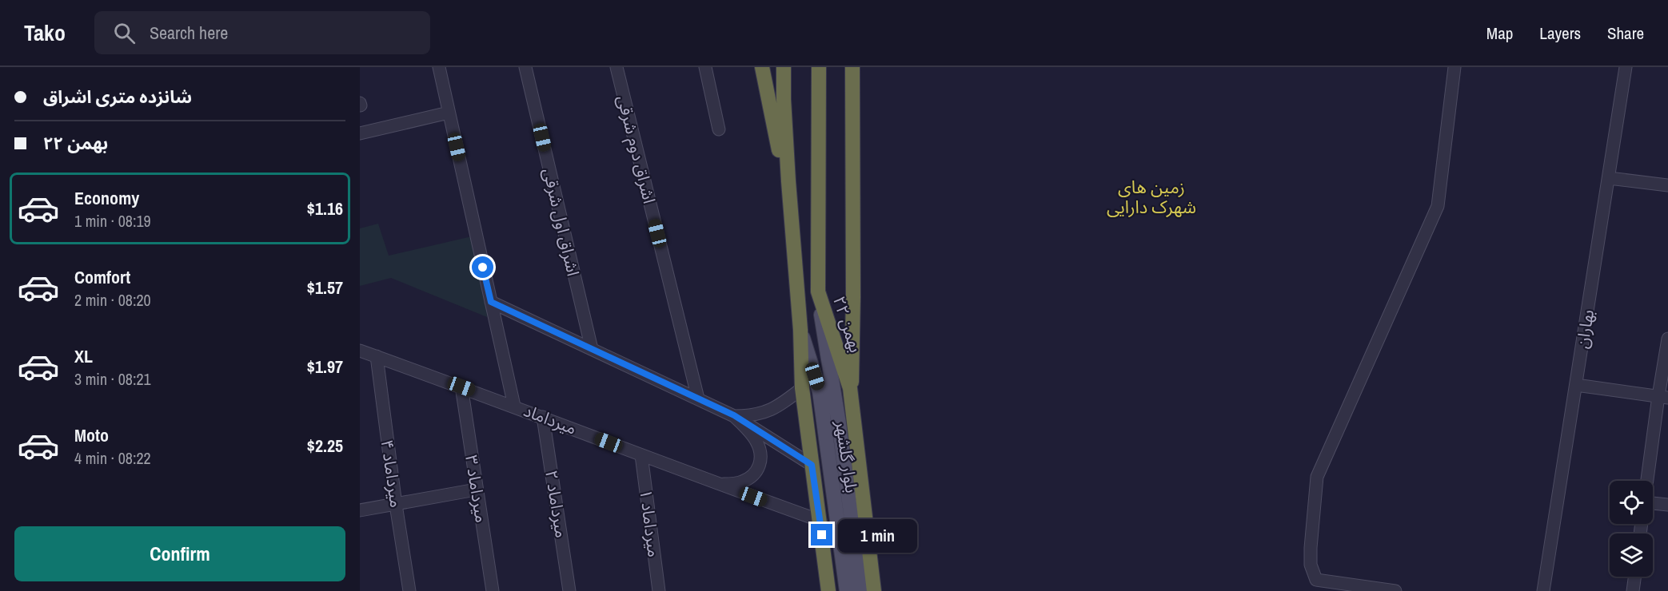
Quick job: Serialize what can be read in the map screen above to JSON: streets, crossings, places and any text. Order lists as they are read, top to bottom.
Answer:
{
  "streets": {
    "highway": ["۲۲ بهمن"],
    "main road": ["بلوار گلشهر"],
    "street": [
      "اشراق دوم شرقی",
      "اشراق اول شرقی",
      "بهاران",
      "میرداماد",
      "میرداماد ۴",
      "میرداماد ۳",
      "میرداماد ۲",
      "میرداماد ۱"
    ]
  },
  "crossings": [
    ["میرداماد", "میرداماد ۴"],
    ["میرداماد", "میرداماد ۳"],
    ["میرداماد", "میرداماد ۲"],
    ["میرداماد", "میرداماد ۱"]
  ],
  "districts": ["زمین های شهرک دارایی"],
  "page": {
    "header": "Tako",
    "search": "Search here",
    "nav": ["Map", "Layers", "Share"],
    "banner": ["شانزده متری اشراق", "۲۲ بهمن"],
    "list": [
      {
        "name": "Economy",
        "note": "1 min · 08:19",
        "value": "$1.16"
      },
      {
        "name": "Comfort",
        "note": "2 min · 08:20",
        "value": "$1.57"
      },
      {
        "name": "XL",
        "note": "3 min · 08:21",
        "value": "$1.97"
      },
      {
        "name": "Moto",
        "note": "4 min · 08:22",
        "value": "$2.25"
      }
    ],
    "buttons": "Confirm",
    "bubble": "1 min"
  }
}
